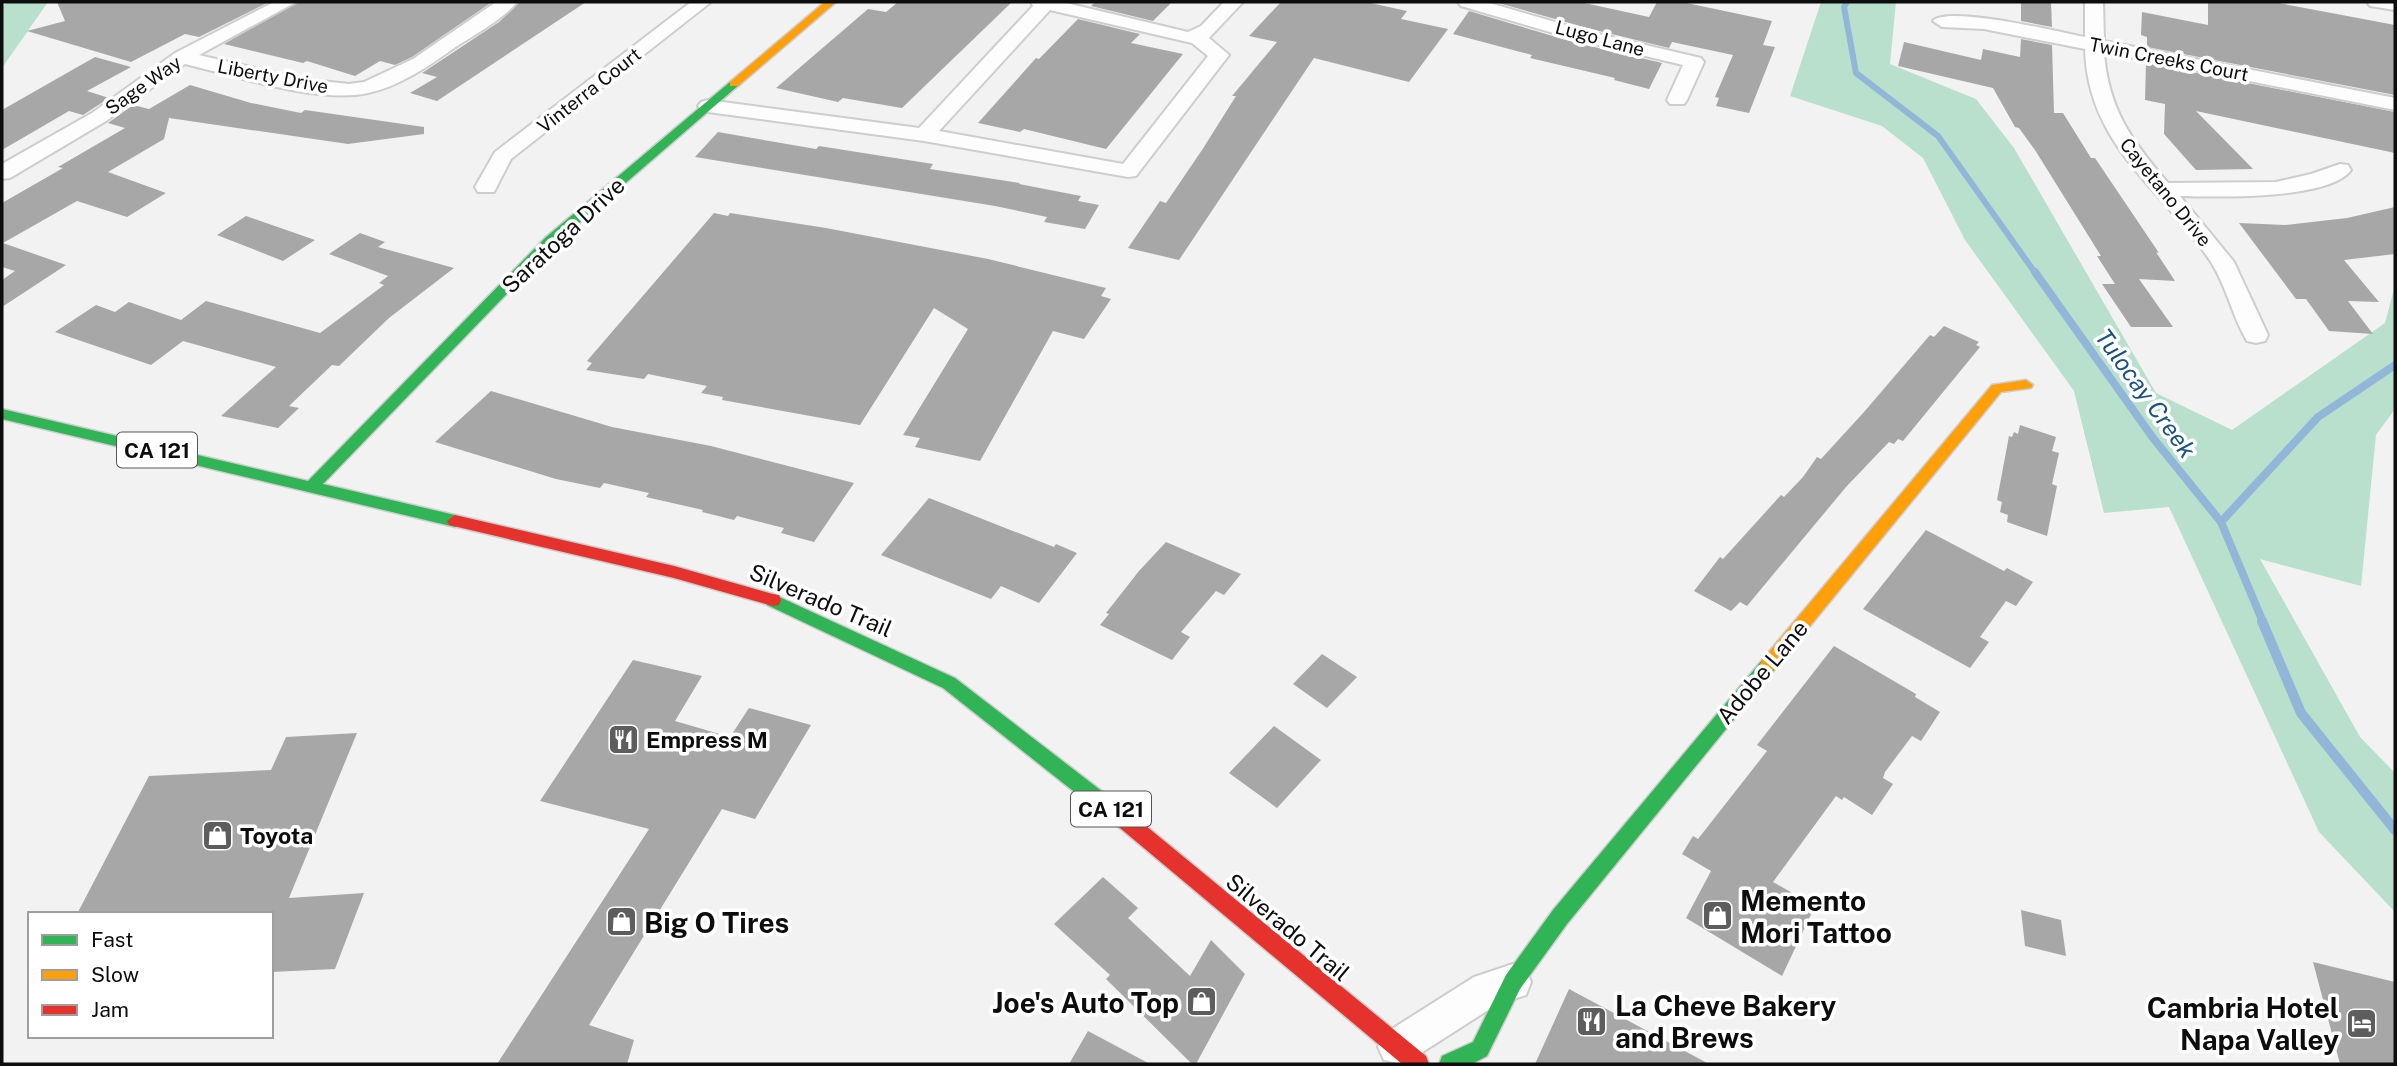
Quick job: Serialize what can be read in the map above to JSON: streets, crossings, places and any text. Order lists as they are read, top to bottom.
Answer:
{
  "streets": {
    "street": [
      "Lugo Lane",
      "Twin Creeks Court",
      "Liberty Drive",
      "Sage Way",
      "Vinterra Court",
      "Cayetano Drive",
      "Saratoga Drive",
      "CA 121",
      "Silverado Trail",
      "Adobe Lane"
    ]
  },
  "crossings": [
    ["Twin Creeks Court", "Cayetano Drive"],
    ["Liberty Drive", "Sage Way"],
    ["Saratoga Drive", "Silverado Trail"]
  ],
  "water": ["Tulocay Creek"],
  "places": {
    "restaurant": ["Empress M", "La Cheve Bakery and Brews"],
    "shop": [
      "Toyota",
      "Memento Mori Tattoo",
      "Big O Tires",
      "Joe's Auto Top"
    ],
    "hotel": ["Cambria Hotel Napa Valley"]
  },
  "legend": ["Fast", "Slow", "Jam"]
}
